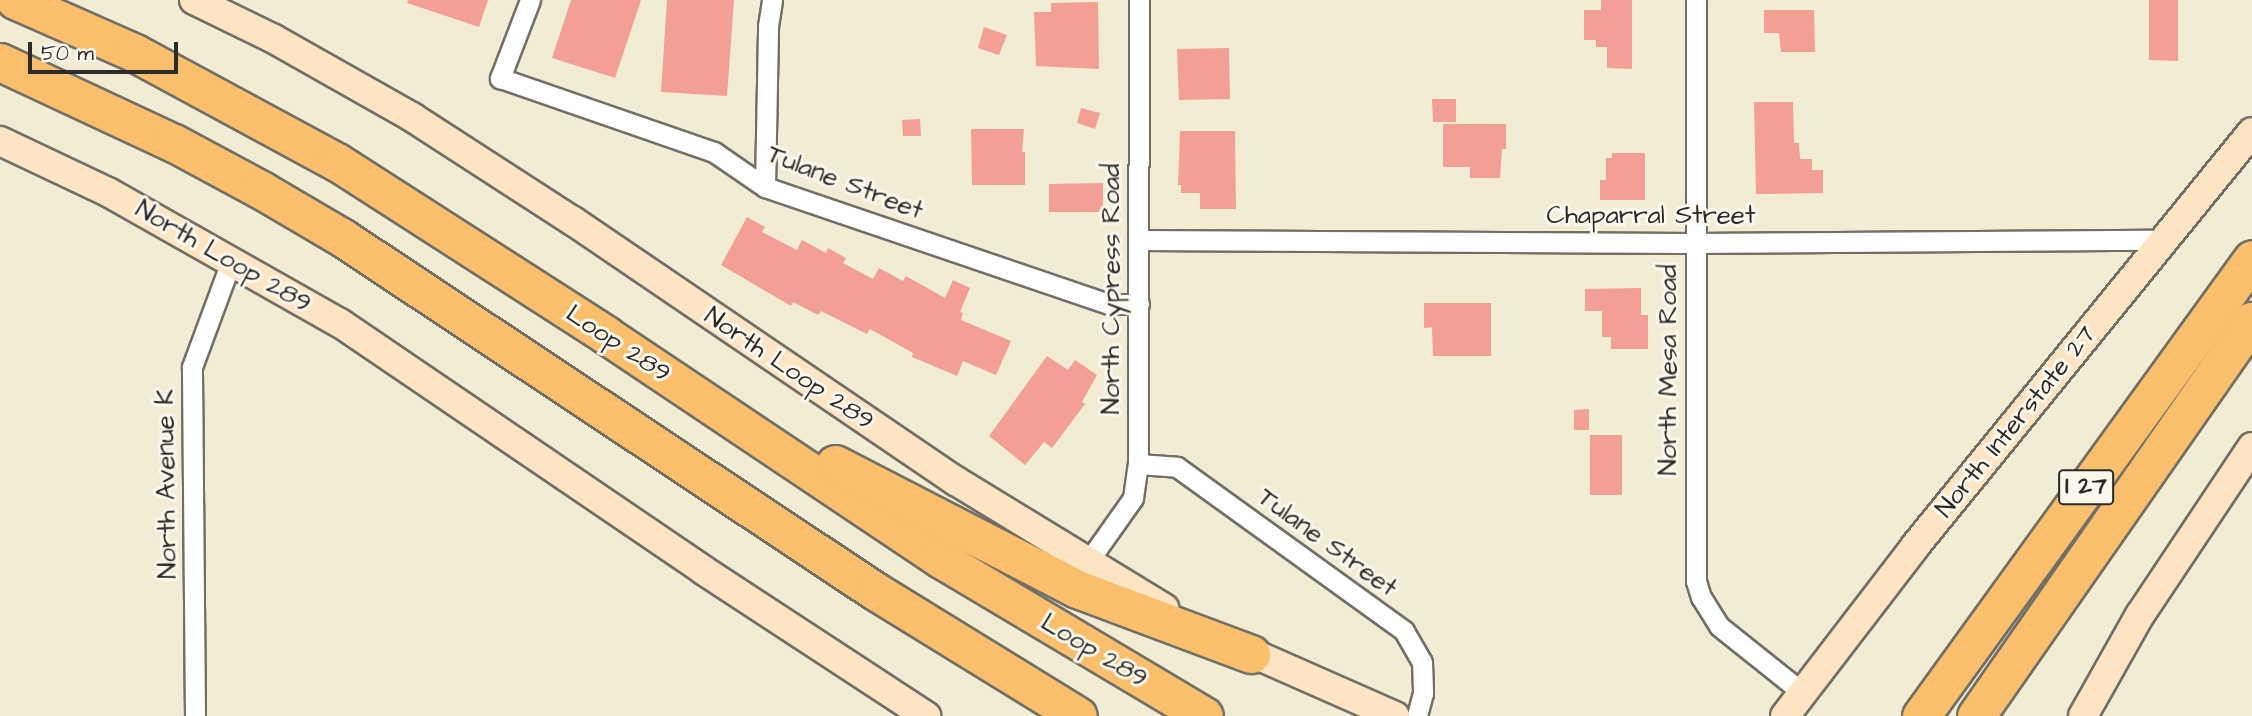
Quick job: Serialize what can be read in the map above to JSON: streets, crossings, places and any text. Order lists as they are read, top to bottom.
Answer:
{
  "streets": {
    "highway": ["Loop 289", "I 27"],
    "main road": ["North Loop 289", "North Interstate 27"],
    "street": [
      "Tulane Street",
      "Chaparral Street",
      "North Cypress Road",
      "North Mesa Road",
      "North Avenue K"
    ]
  },
  "crossings": [
    ["Tulane Street", "North Cypress Road"],
    ["Chaparral Street", "North Cypress Road"],
    ["Chaparral Street", "North Mesa Road"],
    ["Chaparral Street", "North Interstate 27"],
    ["North Loop 289", "North Cypress Road"],
    ["North Loop 289", "North Avenue K"],
    ["North Mesa Road", "North Interstate 27"]
  ],
  "scale_bar": "50 m"
}
